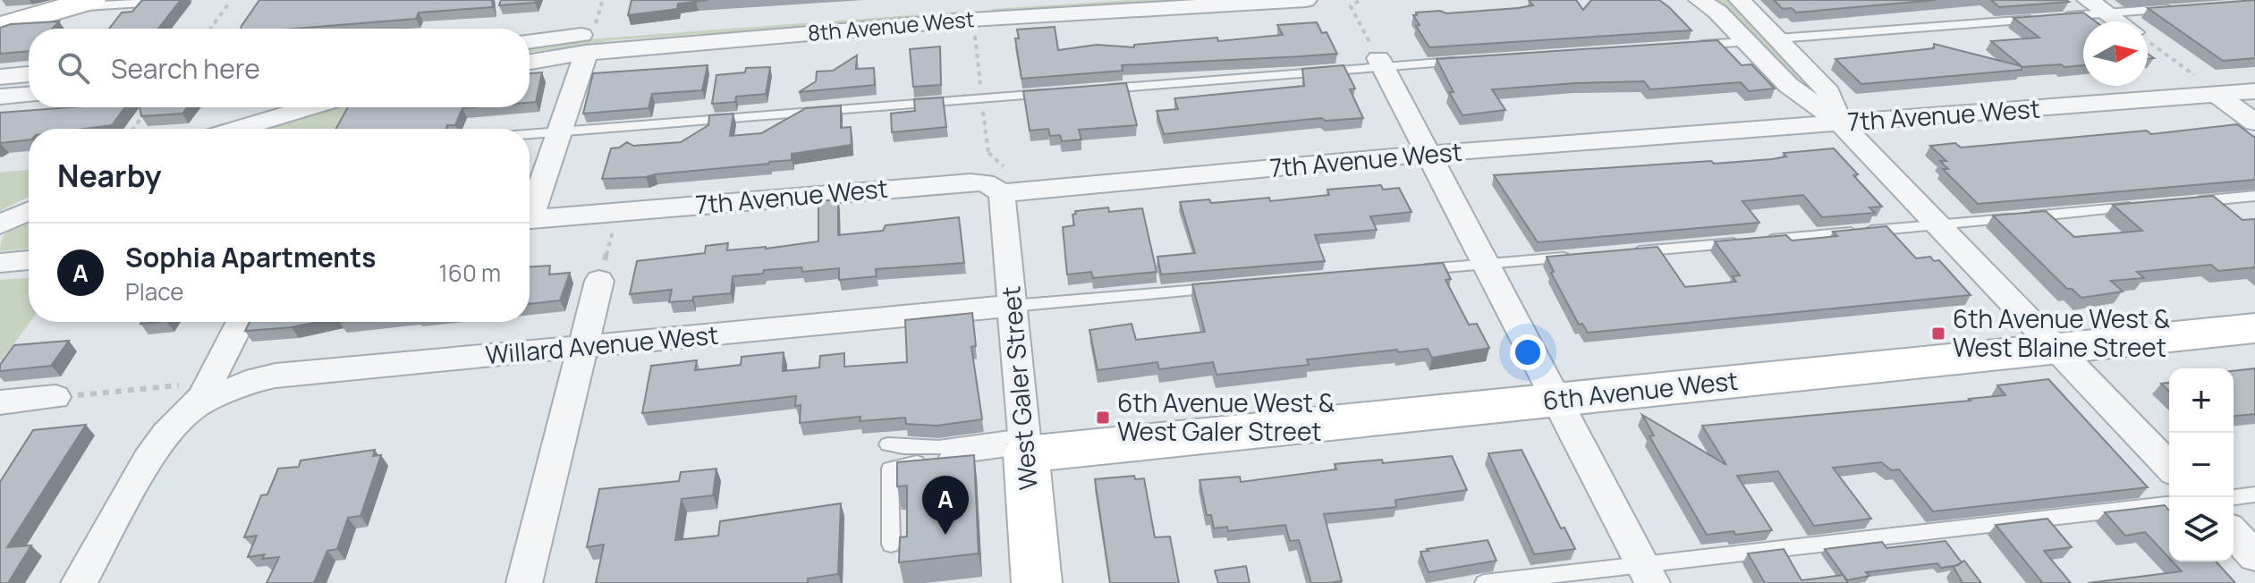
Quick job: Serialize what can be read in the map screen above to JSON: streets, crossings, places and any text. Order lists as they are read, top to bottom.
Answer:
{
  "streets": {
    "street": [
      "8th Avenue West",
      "7th Avenue West",
      "Willard Avenue West",
      "West Galer Street",
      "6th Avenue West"
    ]
  },
  "crossings": [
    ["7th Avenue West", "West Galer Street"],
    ["Willard Avenue West", "West Galer Street"],
    ["West Galer Street", "6th Avenue West"]
  ],
  "places": {
    "transit": ["6th Avenue West & West Blaine Street", "6th Avenue West & West Galer Street"]
  },
  "north": "right",
  "page": {
    "search": "Search here",
    "heading": "Nearby",
    "list": [
      {
        "mark": "A",
        "name": "Sophia Apartments",
        "note": "Place",
        "value": "160 m"
      }
    ],
    "map_buttons": ["+", "−"],
    "pins": "A"
  }
}
